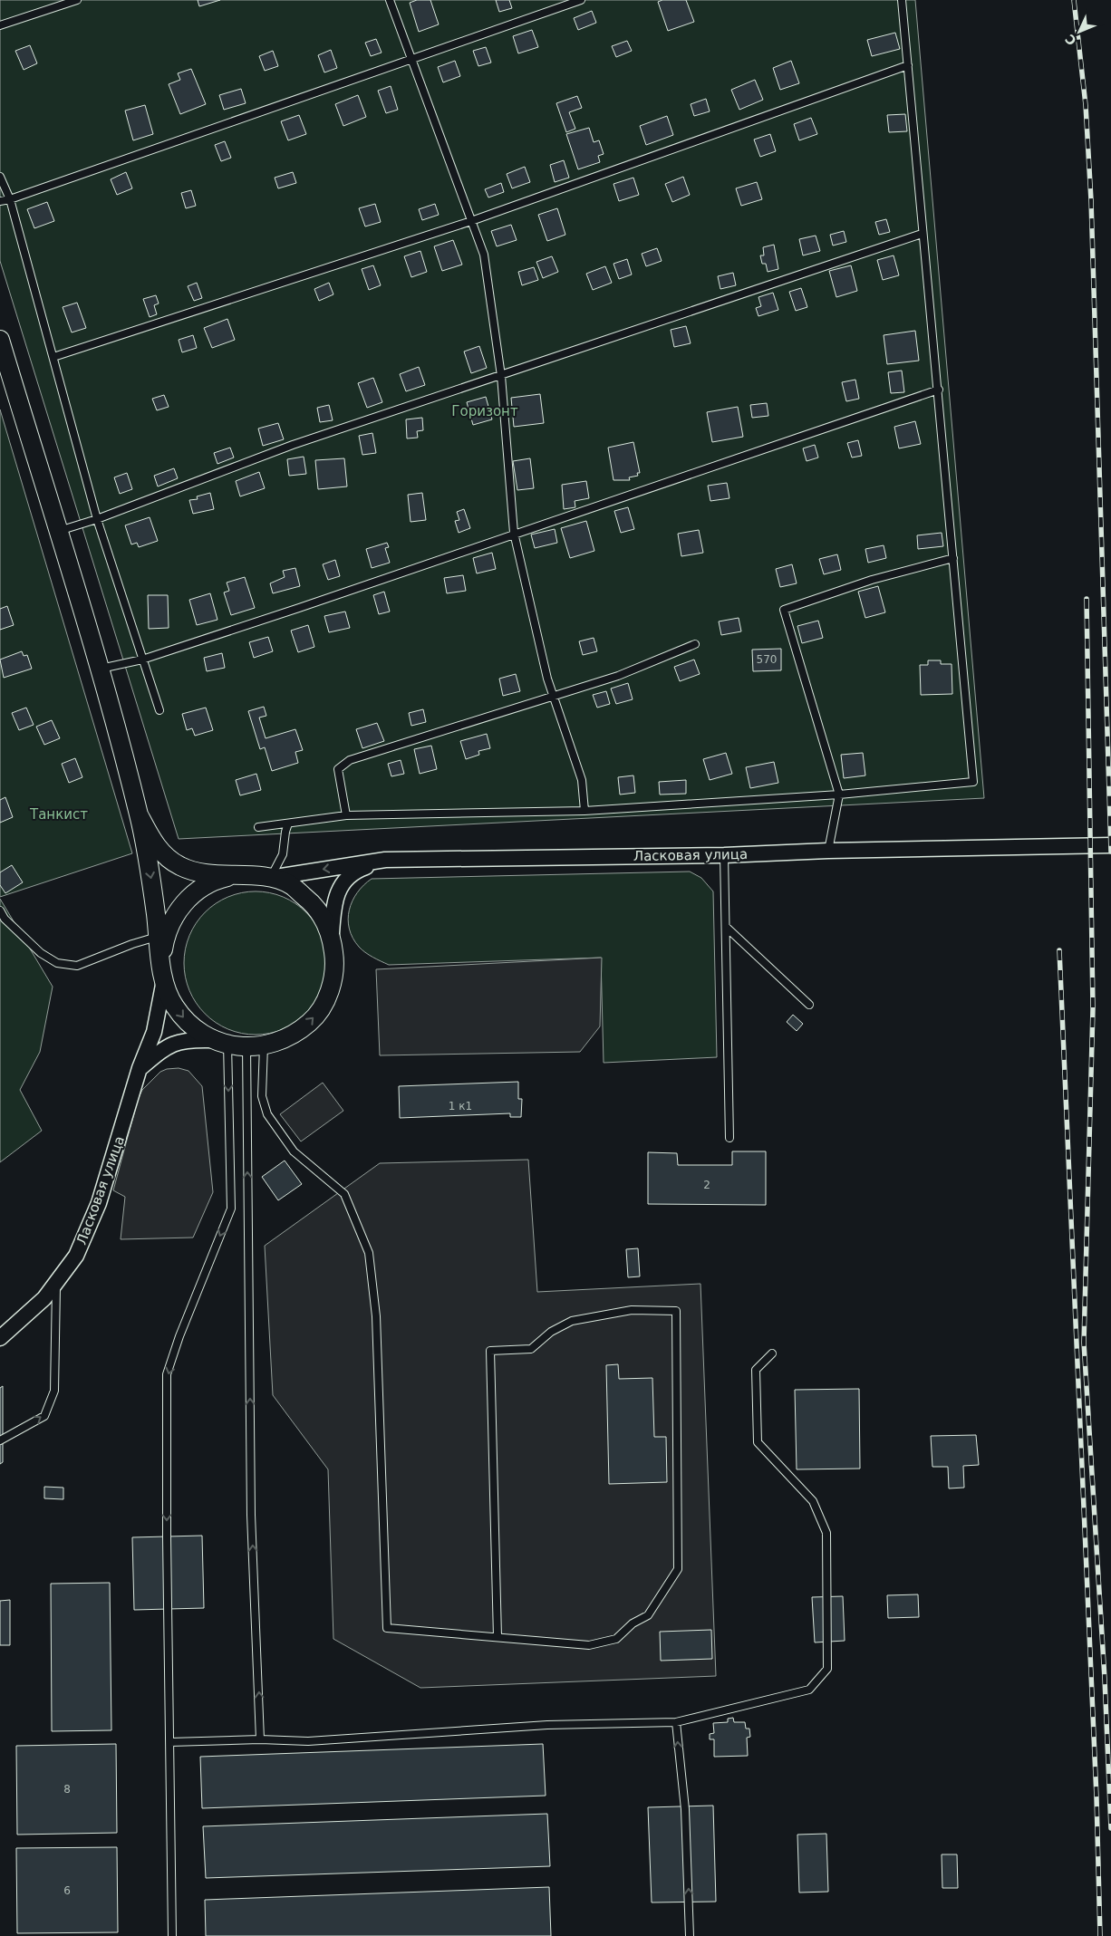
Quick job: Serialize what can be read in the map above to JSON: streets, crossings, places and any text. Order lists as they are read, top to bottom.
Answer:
{
  "streets": {
    "street": ["Ласковая улица"]
  },
  "parks": ["Горизонт", "Танкист"],
  "house_numbers": [
    "570",
    "1 к1",
    "2",
    "8",
    "6"
  ],
  "north": "bottom left"
}
